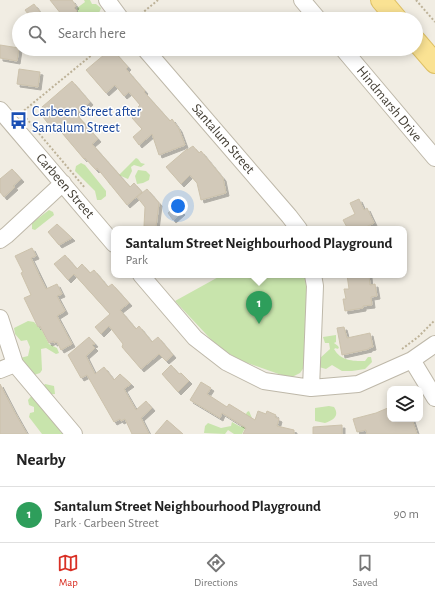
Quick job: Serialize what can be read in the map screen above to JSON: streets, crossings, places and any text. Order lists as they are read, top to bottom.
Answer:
{
  "streets": {
    "street": ["Hindmarsh Drive", "Santalum Street", "Carbeen Street"]
  },
  "places": {
    "bus stop": ["Carbeen Street after Santalum Street"]
  },
  "page": {
    "search": "Search here",
    "popup": ["Santalum Street Neighbourhood Playground", "Park"],
    "pins": "1",
    "heading": "Nearby",
    "list": [
      {
        "mark": "1",
        "name": "Santalum Street Neighbourhood Playground",
        "note": "Park · Carbeen Street",
        "value": "90 m"
      }
    ],
    "nav": ["Map", "Directions", "Saved"]
  }
}
